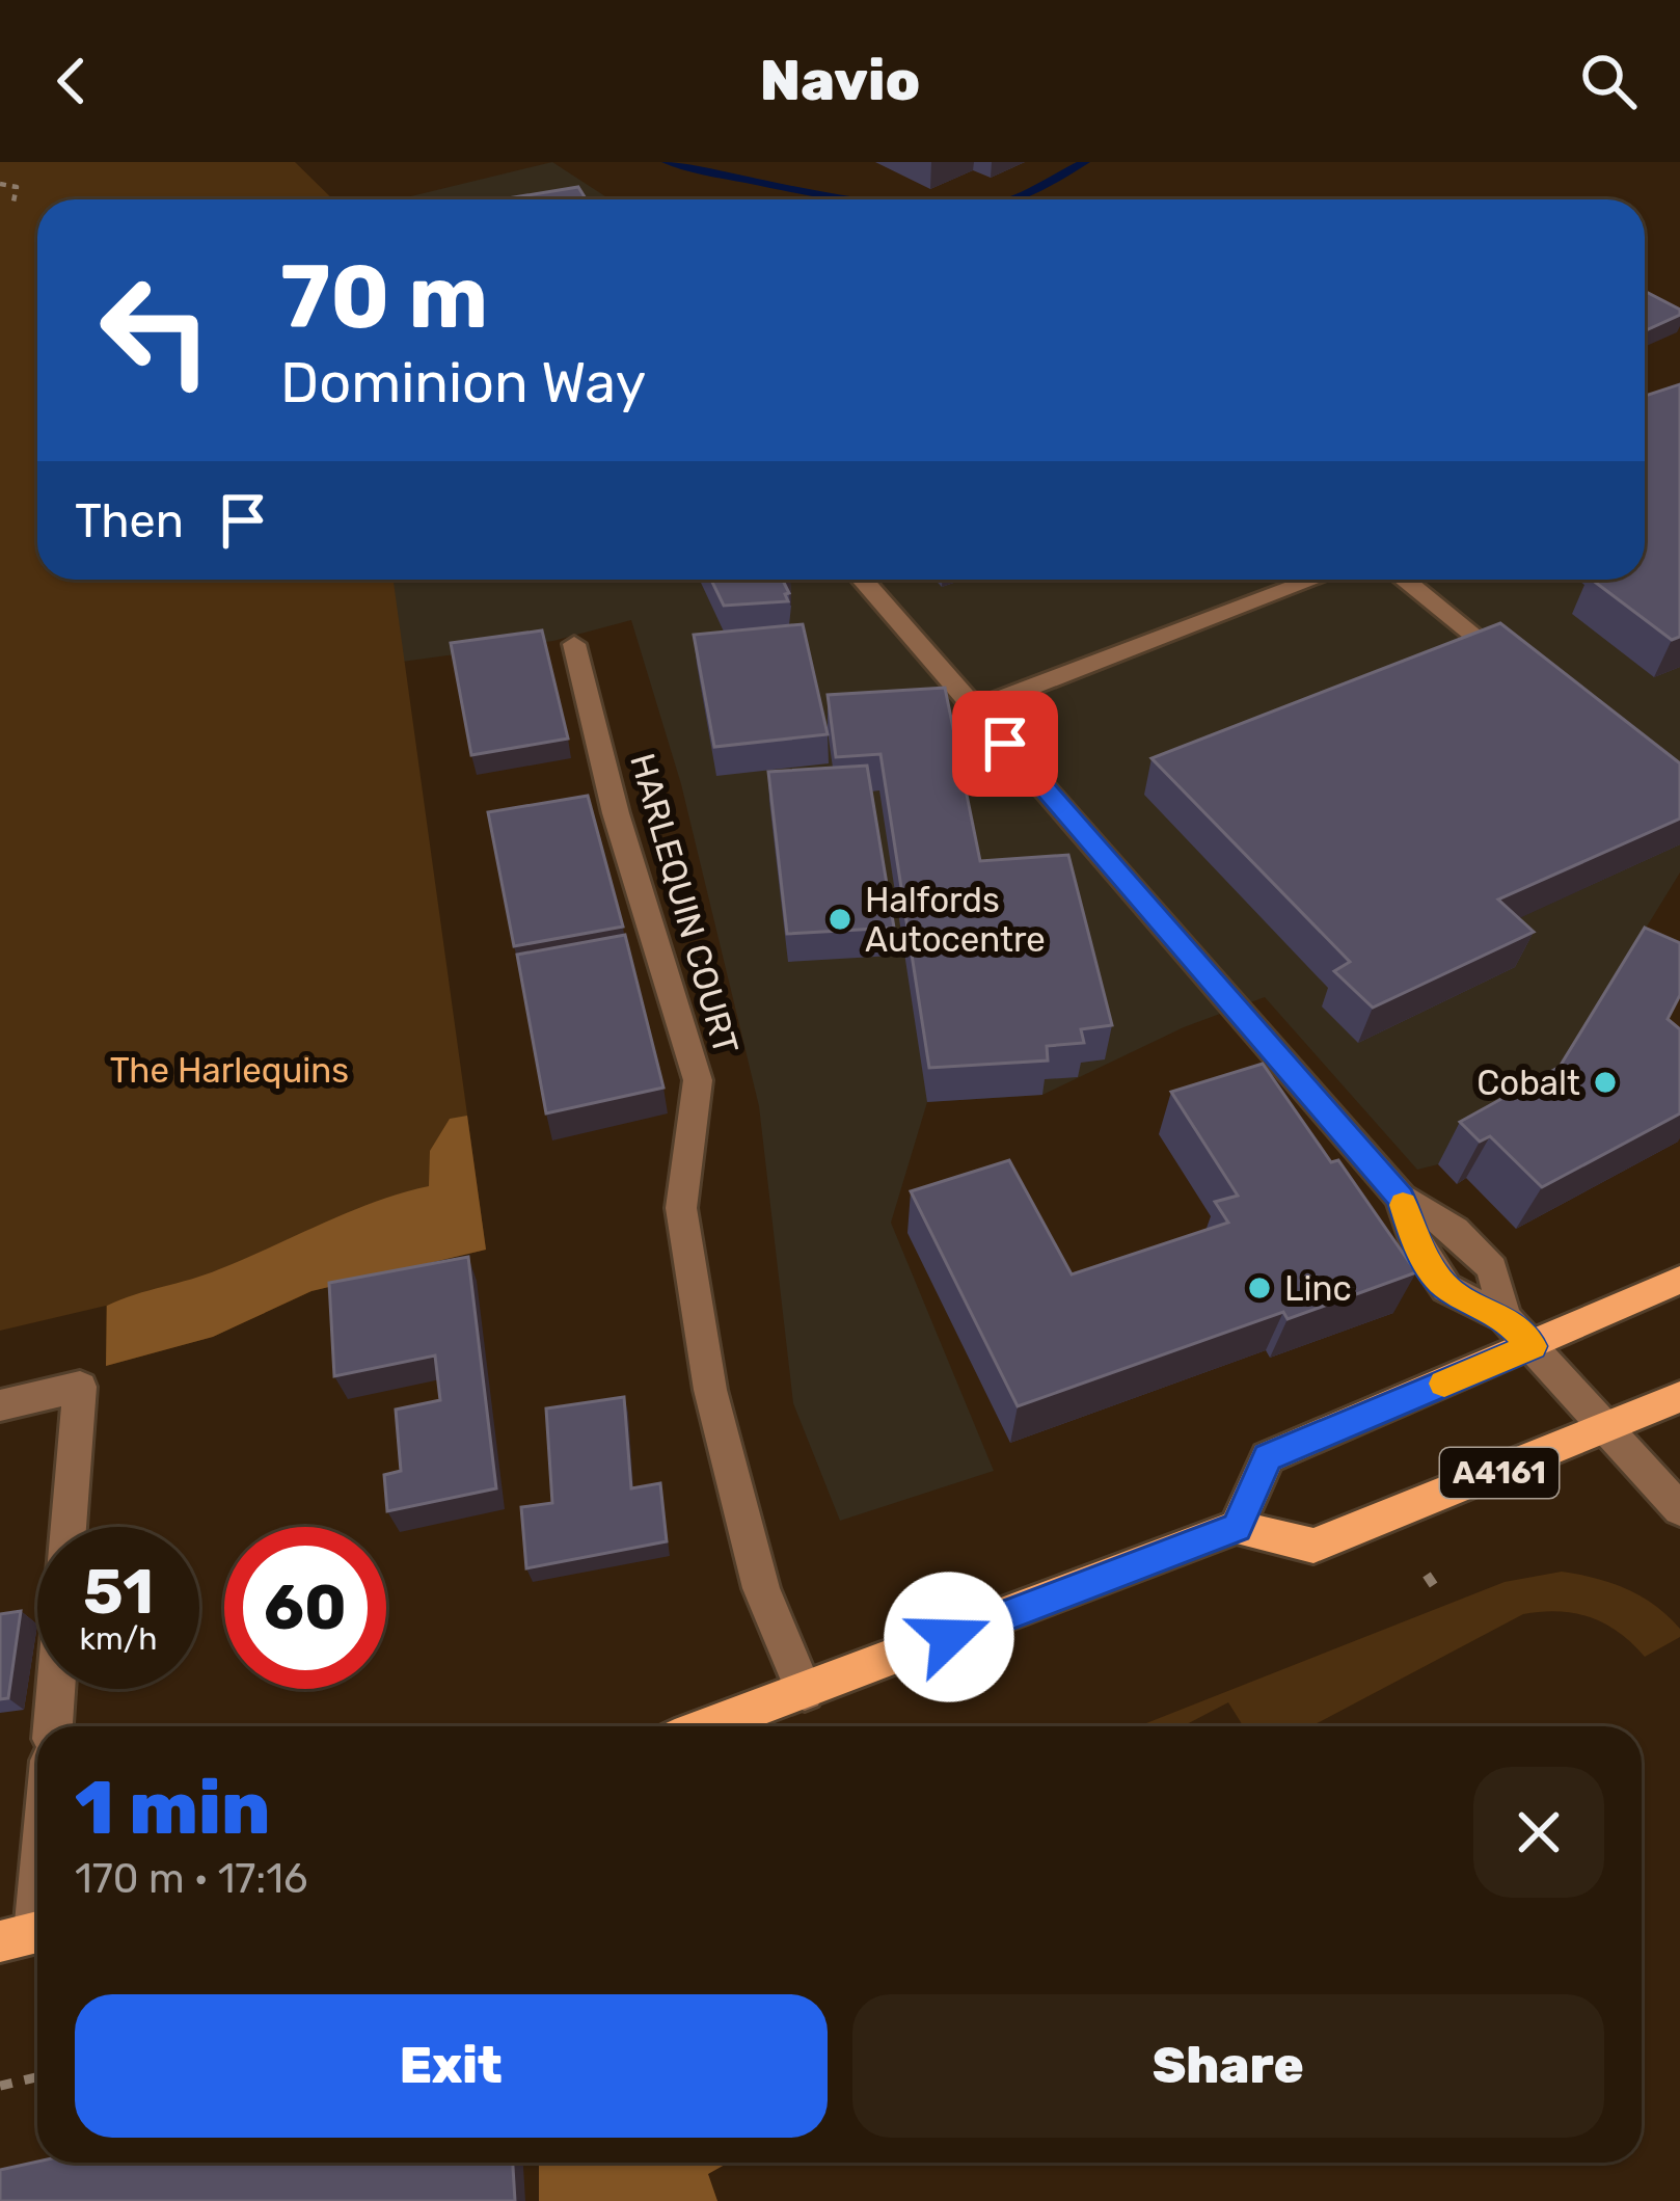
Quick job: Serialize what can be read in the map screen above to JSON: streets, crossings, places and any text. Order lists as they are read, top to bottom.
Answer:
{
  "streets": {
    "main road": ["A4161"],
    "street": ["HARLEQUIN COURT"]
  },
  "parks": ["The Harlequins"],
  "places": ["Halfords Autocentre", "Cobalt", "Linc"],
  "page": {
    "header": "Navio",
    "turn": ["70 m", "Dominion Way"],
    "then": "Then",
    "speed": "51 km/h",
    "limit": "60",
    "heading": ["1 min", "170 m · 17:16"],
    "buttons": ["Exit", "Share"]
  }
}
